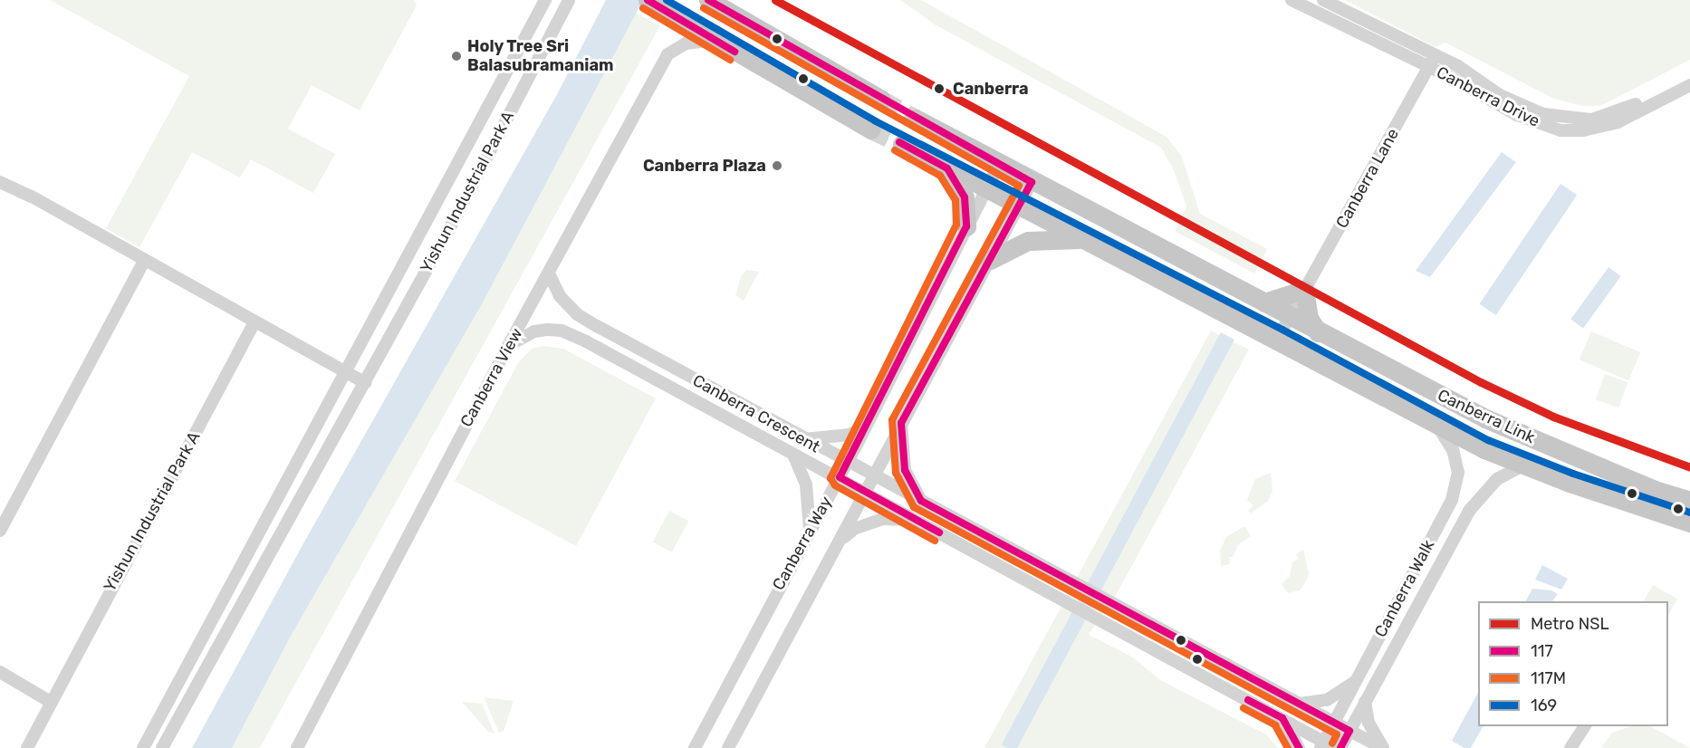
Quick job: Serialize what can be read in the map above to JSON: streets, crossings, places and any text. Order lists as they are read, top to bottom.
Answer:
{
  "streets": {
    "main road": ["Canberra Link"],
    "street": [
      "Canberra Drive",
      "Canberra Lane",
      "Yishun Industrial Park A",
      "Canberra View",
      "Canberra Crescent",
      "Canberra Way",
      "Canberra Walk"
    ]
  },
  "crossings": [
    ["Canberra Drive", "Canberra Lane"],
    ["Canberra View", "Canberra Crescent"],
    ["Canberra Crescent", "Canberra Way"],
    ["Canberra Crescent", "Canberra Walk"],
    ["Canberra Link", "Canberra Way"],
    ["Canberra Link", "Canberra Walk"]
  ],
  "places": ["Holy Tree Sri Balasubramaniam", "Canberra", "Canberra Plaza"],
  "lines": [
    "metro line NSL",
    "transit line 117",
    "transit line 169",
    "transit line 117M"
  ],
  "legend": [
    "Metro NSL",
    "117",
    "117M",
    "169"
  ]
}
